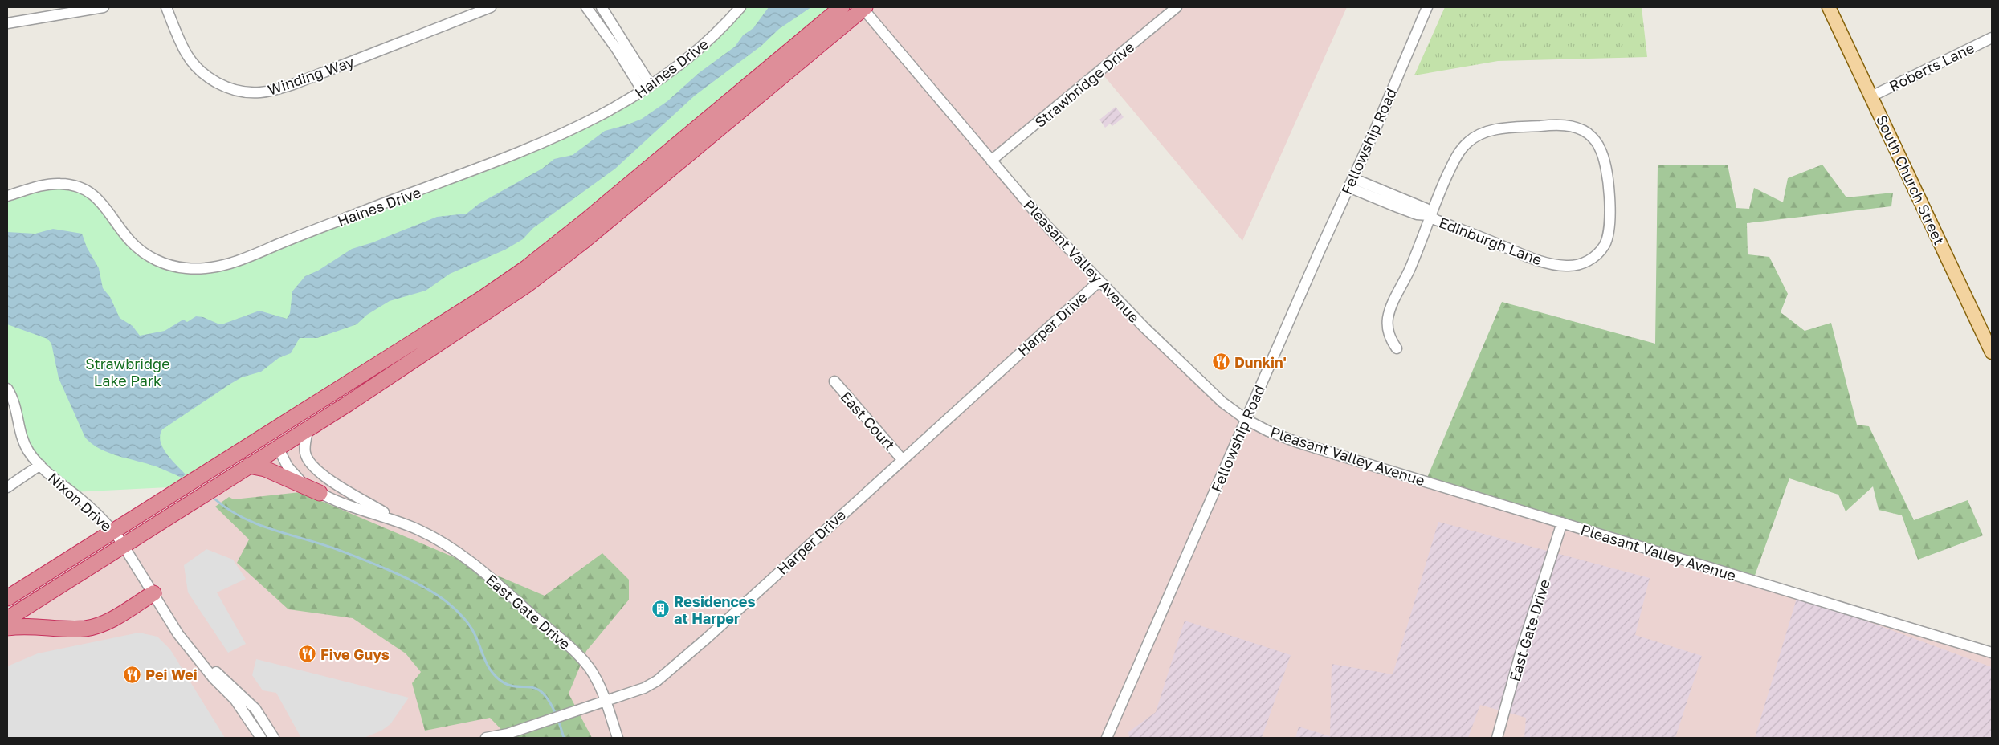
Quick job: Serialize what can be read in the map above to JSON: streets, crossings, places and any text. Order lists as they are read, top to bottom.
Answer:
{
  "streets": {
    "main road": ["South Church Street"],
    "street": [
      "Roberts Lane",
      "Haines Drive",
      "Winding Way",
      "Strawbridge Drive",
      "Fellowship Road",
      "Edinburgh Lane",
      "Pleasant Valley Avenue",
      "Harper Drive",
      "East Court",
      "Nixon Drive",
      "East Gate Drive"
    ]
  },
  "crossings": [
    ["Roberts Lane", "South Church Street"],
    ["Strawbridge Drive", "Pleasant Valley Avenue"],
    ["Fellowship Road", "Edinburgh Lane"],
    ["Fellowship Road", "Pleasant Valley Avenue"],
    ["Pleasant Valley Avenue", "Harper Drive"],
    ["Pleasant Valley Avenue", "East Gate Drive"],
    ["Harper Drive", "East Court"],
    ["Harper Drive", "East Gate Drive"]
  ],
  "parks": ["Strawbridge Lake Park"],
  "places": {
    "restaurant": ["Dunkin'", "Five Guys", "Pei Wei"],
    "building": ["Residences at Harper"]
  }
}
